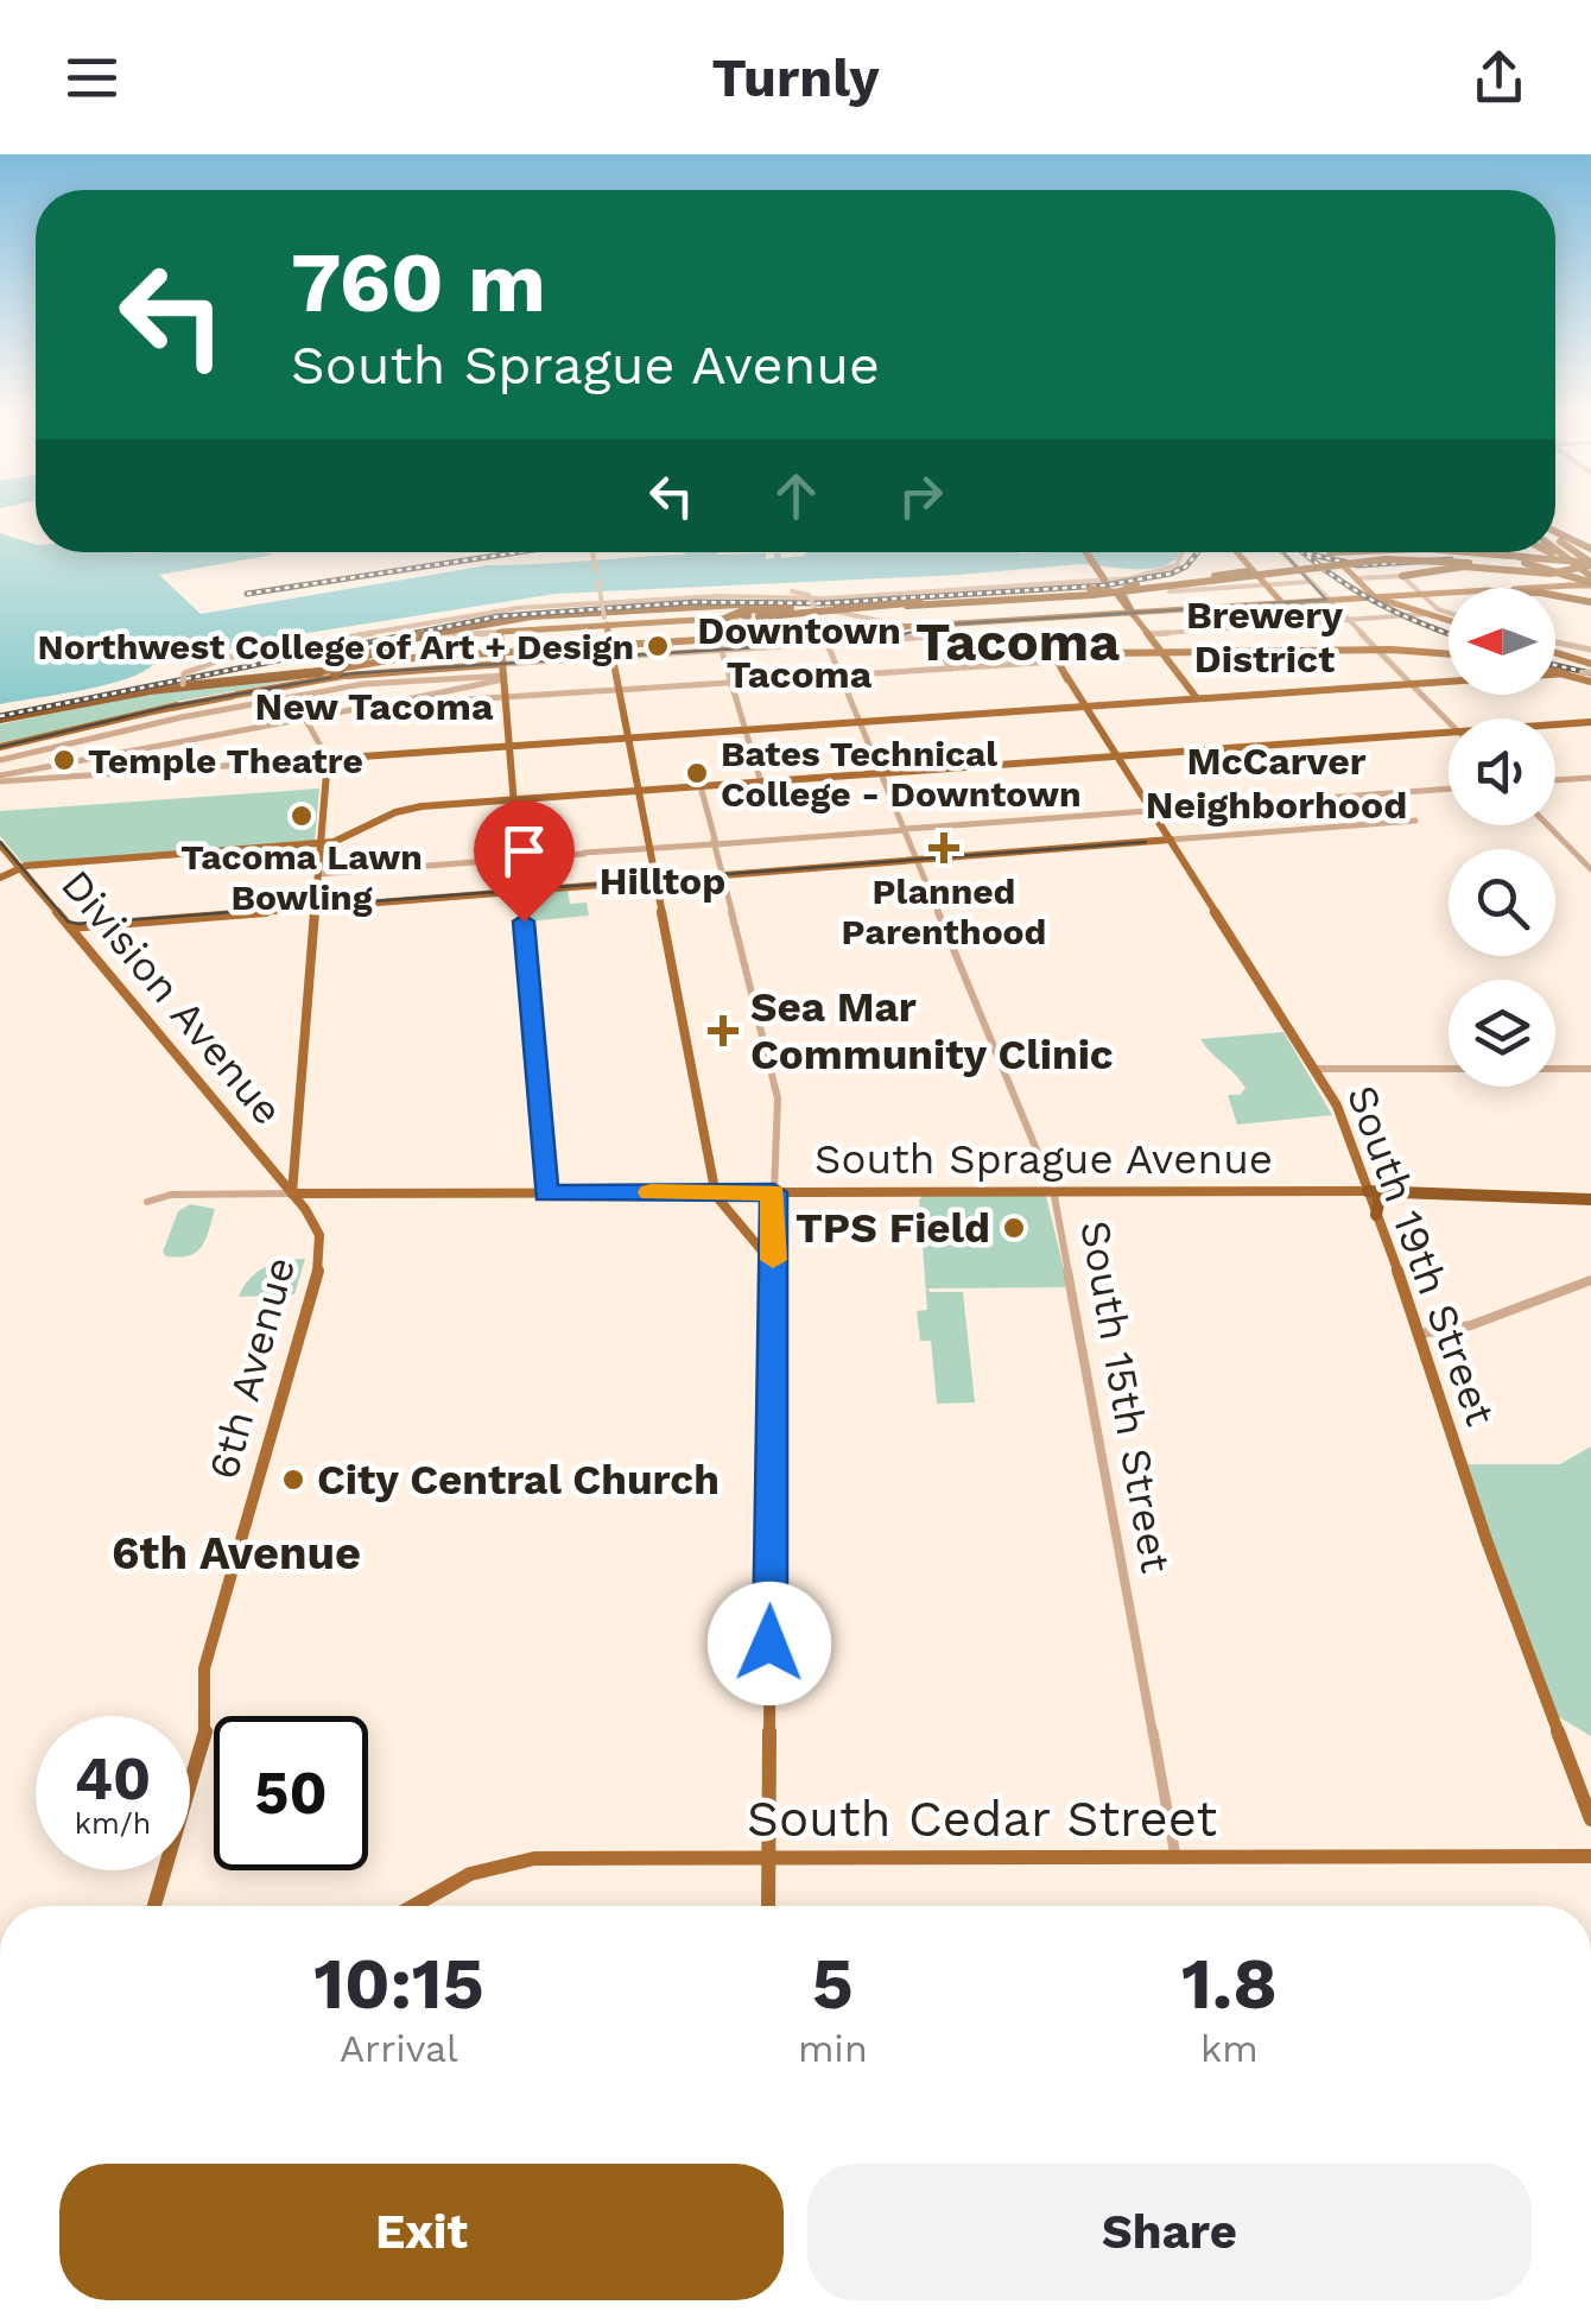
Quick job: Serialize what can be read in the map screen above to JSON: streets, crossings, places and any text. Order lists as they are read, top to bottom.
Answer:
{
  "streets": {
    "main road": [
      "Division Avenue",
      "South Sprague Avenue",
      "South 19th Street",
      "6th Avenue",
      "South Cedar Street"
    ],
    "street": ["South 15th Street"]
  },
  "crossings": [
    ["Division Avenue", "South Sprague Avenue"],
    ["Division Avenue", "6th Avenue"],
    ["South Sprague Avenue", "South 19th Street"],
    ["South Sprague Avenue", "6th Avenue"],
    ["South Sprague Avenue", "South 15th Street"],
    ["South 15th Street", "South Cedar Street"]
  ],
  "districts": [
    "Brewery District",
    "Downtown Tacoma",
    "Tacoma",
    "New Tacoma",
    "McCarver Neighborhood",
    "Hilltop",
    "6th Avenue"
  ],
  "places": {
    "other": [
      "Northwest College of Art + Design",
      "Temple Theatre",
      "Bates Technical College - Downtown",
      "Tacoma Lawn Bowling",
      "TPS Field",
      "City Central Church"
    ],
    "health": ["Planned Parenthood", "Sea Mar Community Clinic"]
  },
  "north": "left",
  "page": {
    "header": "Turnly",
    "turn": ["760 m", "South Sprague Avenue"],
    "speed": "40 km/h",
    "limit": "50",
    "eta": [
      "10:15",
      "Arrival",
      "5",
      "min",
      "1.8",
      "km"
    ],
    "buttons": ["Exit", "Share"]
  }
}
